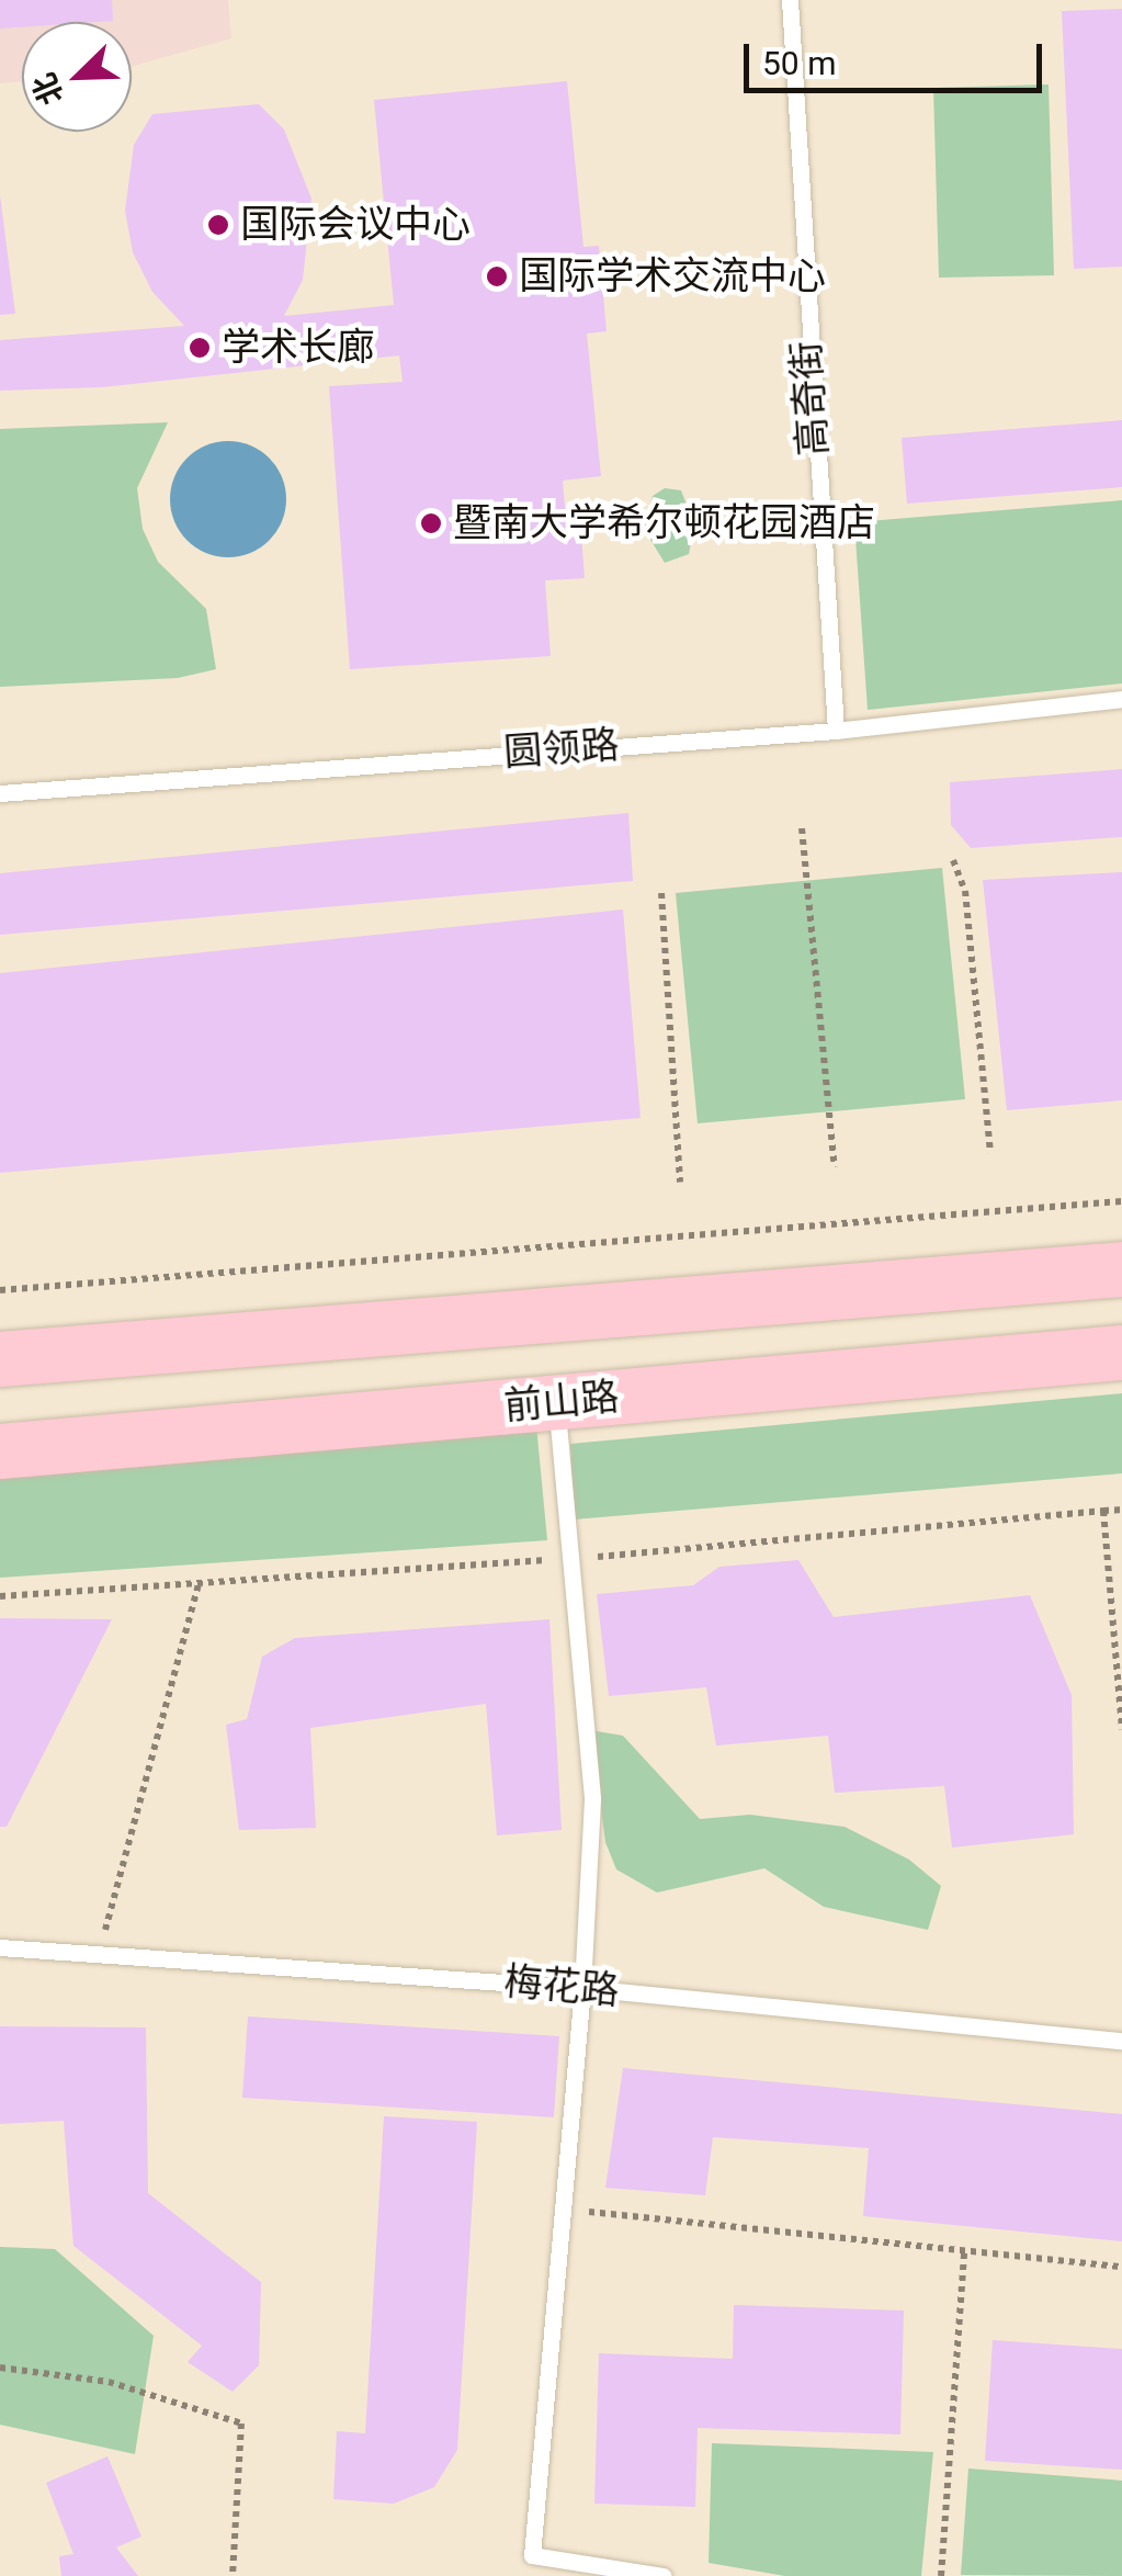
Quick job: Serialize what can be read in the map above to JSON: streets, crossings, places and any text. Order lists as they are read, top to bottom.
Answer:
{
  "streets": {
    "main road": ["前山路"],
    "lane": ["高奇街", "圆领路", "梅花路"]
  },
  "crossings": [
    ["高奇街", "圆领路"]
  ],
  "places": [
    "国际会议中心",
    "国际学术交流中心",
    "学术长廊",
    "暨南大学希尔顿花园酒店"
  ],
  "scale_bar": "50 m",
  "north": "bottom left"
}
